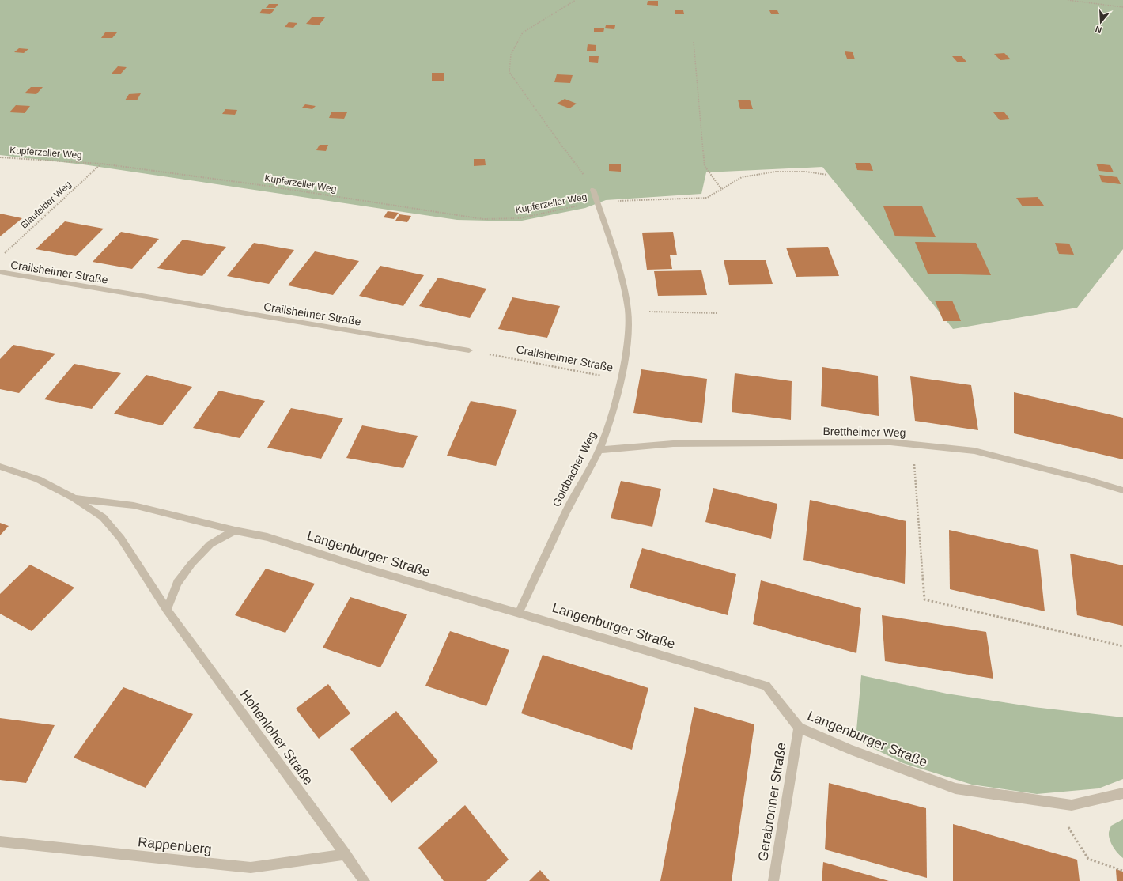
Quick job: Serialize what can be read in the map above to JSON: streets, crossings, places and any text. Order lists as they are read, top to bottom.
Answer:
{
  "streets": {
    "street": [
      "Crailsheimer Straße",
      "Brettheimer Weg",
      "Goldbacher Weg",
      "Langenburger Straße",
      "Hohenloher Straße",
      "Gerabronner Straße",
      "Rappenberg"
    ],
    "path": ["Kupferzeller Weg", "Blaufelder Weg"]
  },
  "crossings": [
    ["Kupferzeller Weg", "Blaufelder Weg"],
    ["Kupferzeller Weg", "Goldbacher Weg"],
    ["Crailsheimer Straße", "Goldbacher Weg"],
    ["Brettheimer Weg", "Goldbacher Weg"],
    ["Goldbacher Weg", "Langenburger Straße"],
    ["Langenburger Straße", "Hohenloher Straße"],
    ["Langenburger Straße", "Gerabronner Straße"],
    ["Hohenloher Straße", "Rappenberg"]
  ],
  "north": "bottom"
}
